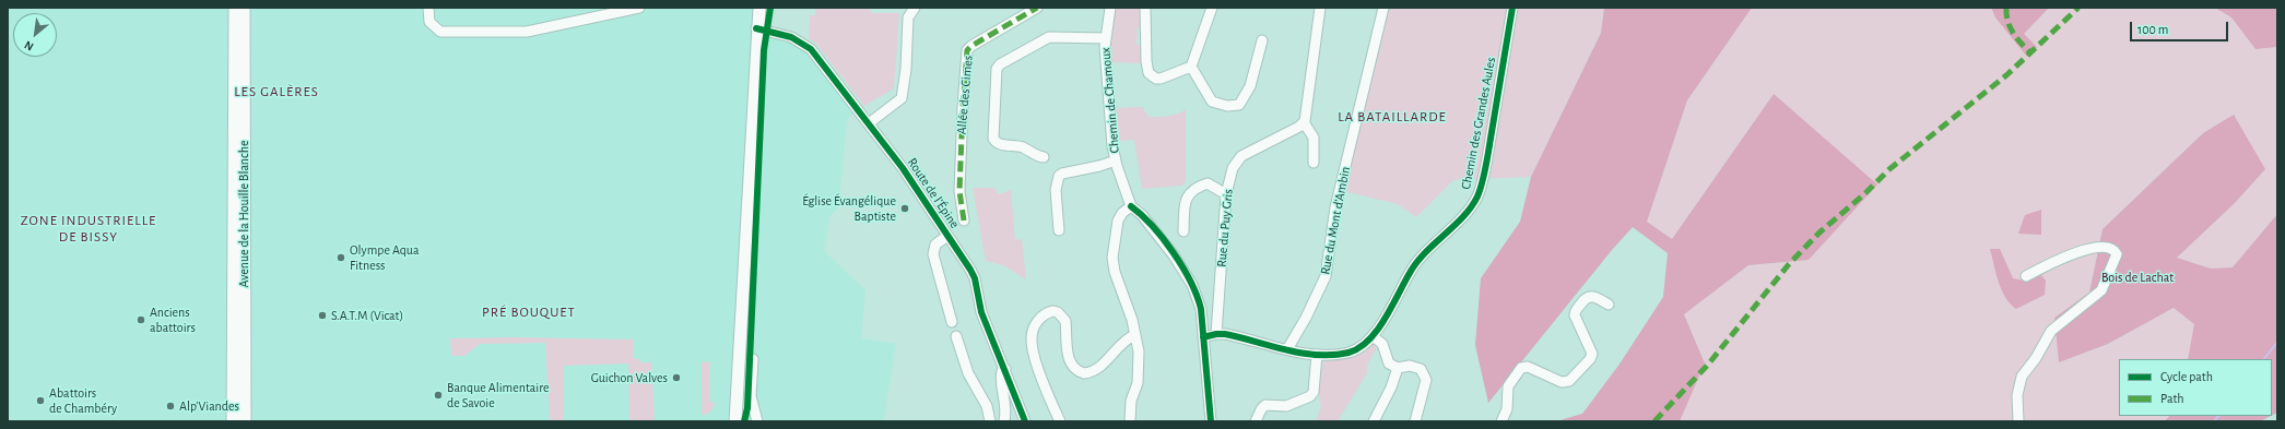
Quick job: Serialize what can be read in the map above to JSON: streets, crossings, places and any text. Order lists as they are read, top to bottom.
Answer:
{
  "streets": {
    "main road": ["Avenue de la Houille Blanche"],
    "street": [
      "Allée des Cimes",
      "Chemin de Chamoux",
      "Chemin des Grandes Aules",
      "Route de l'Épine",
      "Rue du Mont d'Ambin",
      "Rue du Puy Gris"
    ]
  },
  "districts": [
    "LES GALÈRES",
    "LA BATAILLARDE",
    "ZONE INDUSTRIELLE DE BISSY",
    "PRÉ BOUQUET"
  ],
  "parks": ["Bois de Lachat"],
  "places": [
    "Église Évangélique Baptiste",
    "Olympe Aqua Fitness",
    "S.A.T.M (Vicat)",
    "Anciens abattoirs",
    "Guichon Valves",
    "Banque Alimentaire de Savoie",
    "Abattoirs de Chambéry",
    "Alp'Viandes"
  ],
  "legend": ["Cycle path", "Path"],
  "scale_bar": "100 m",
  "north": "bottom left"
}
